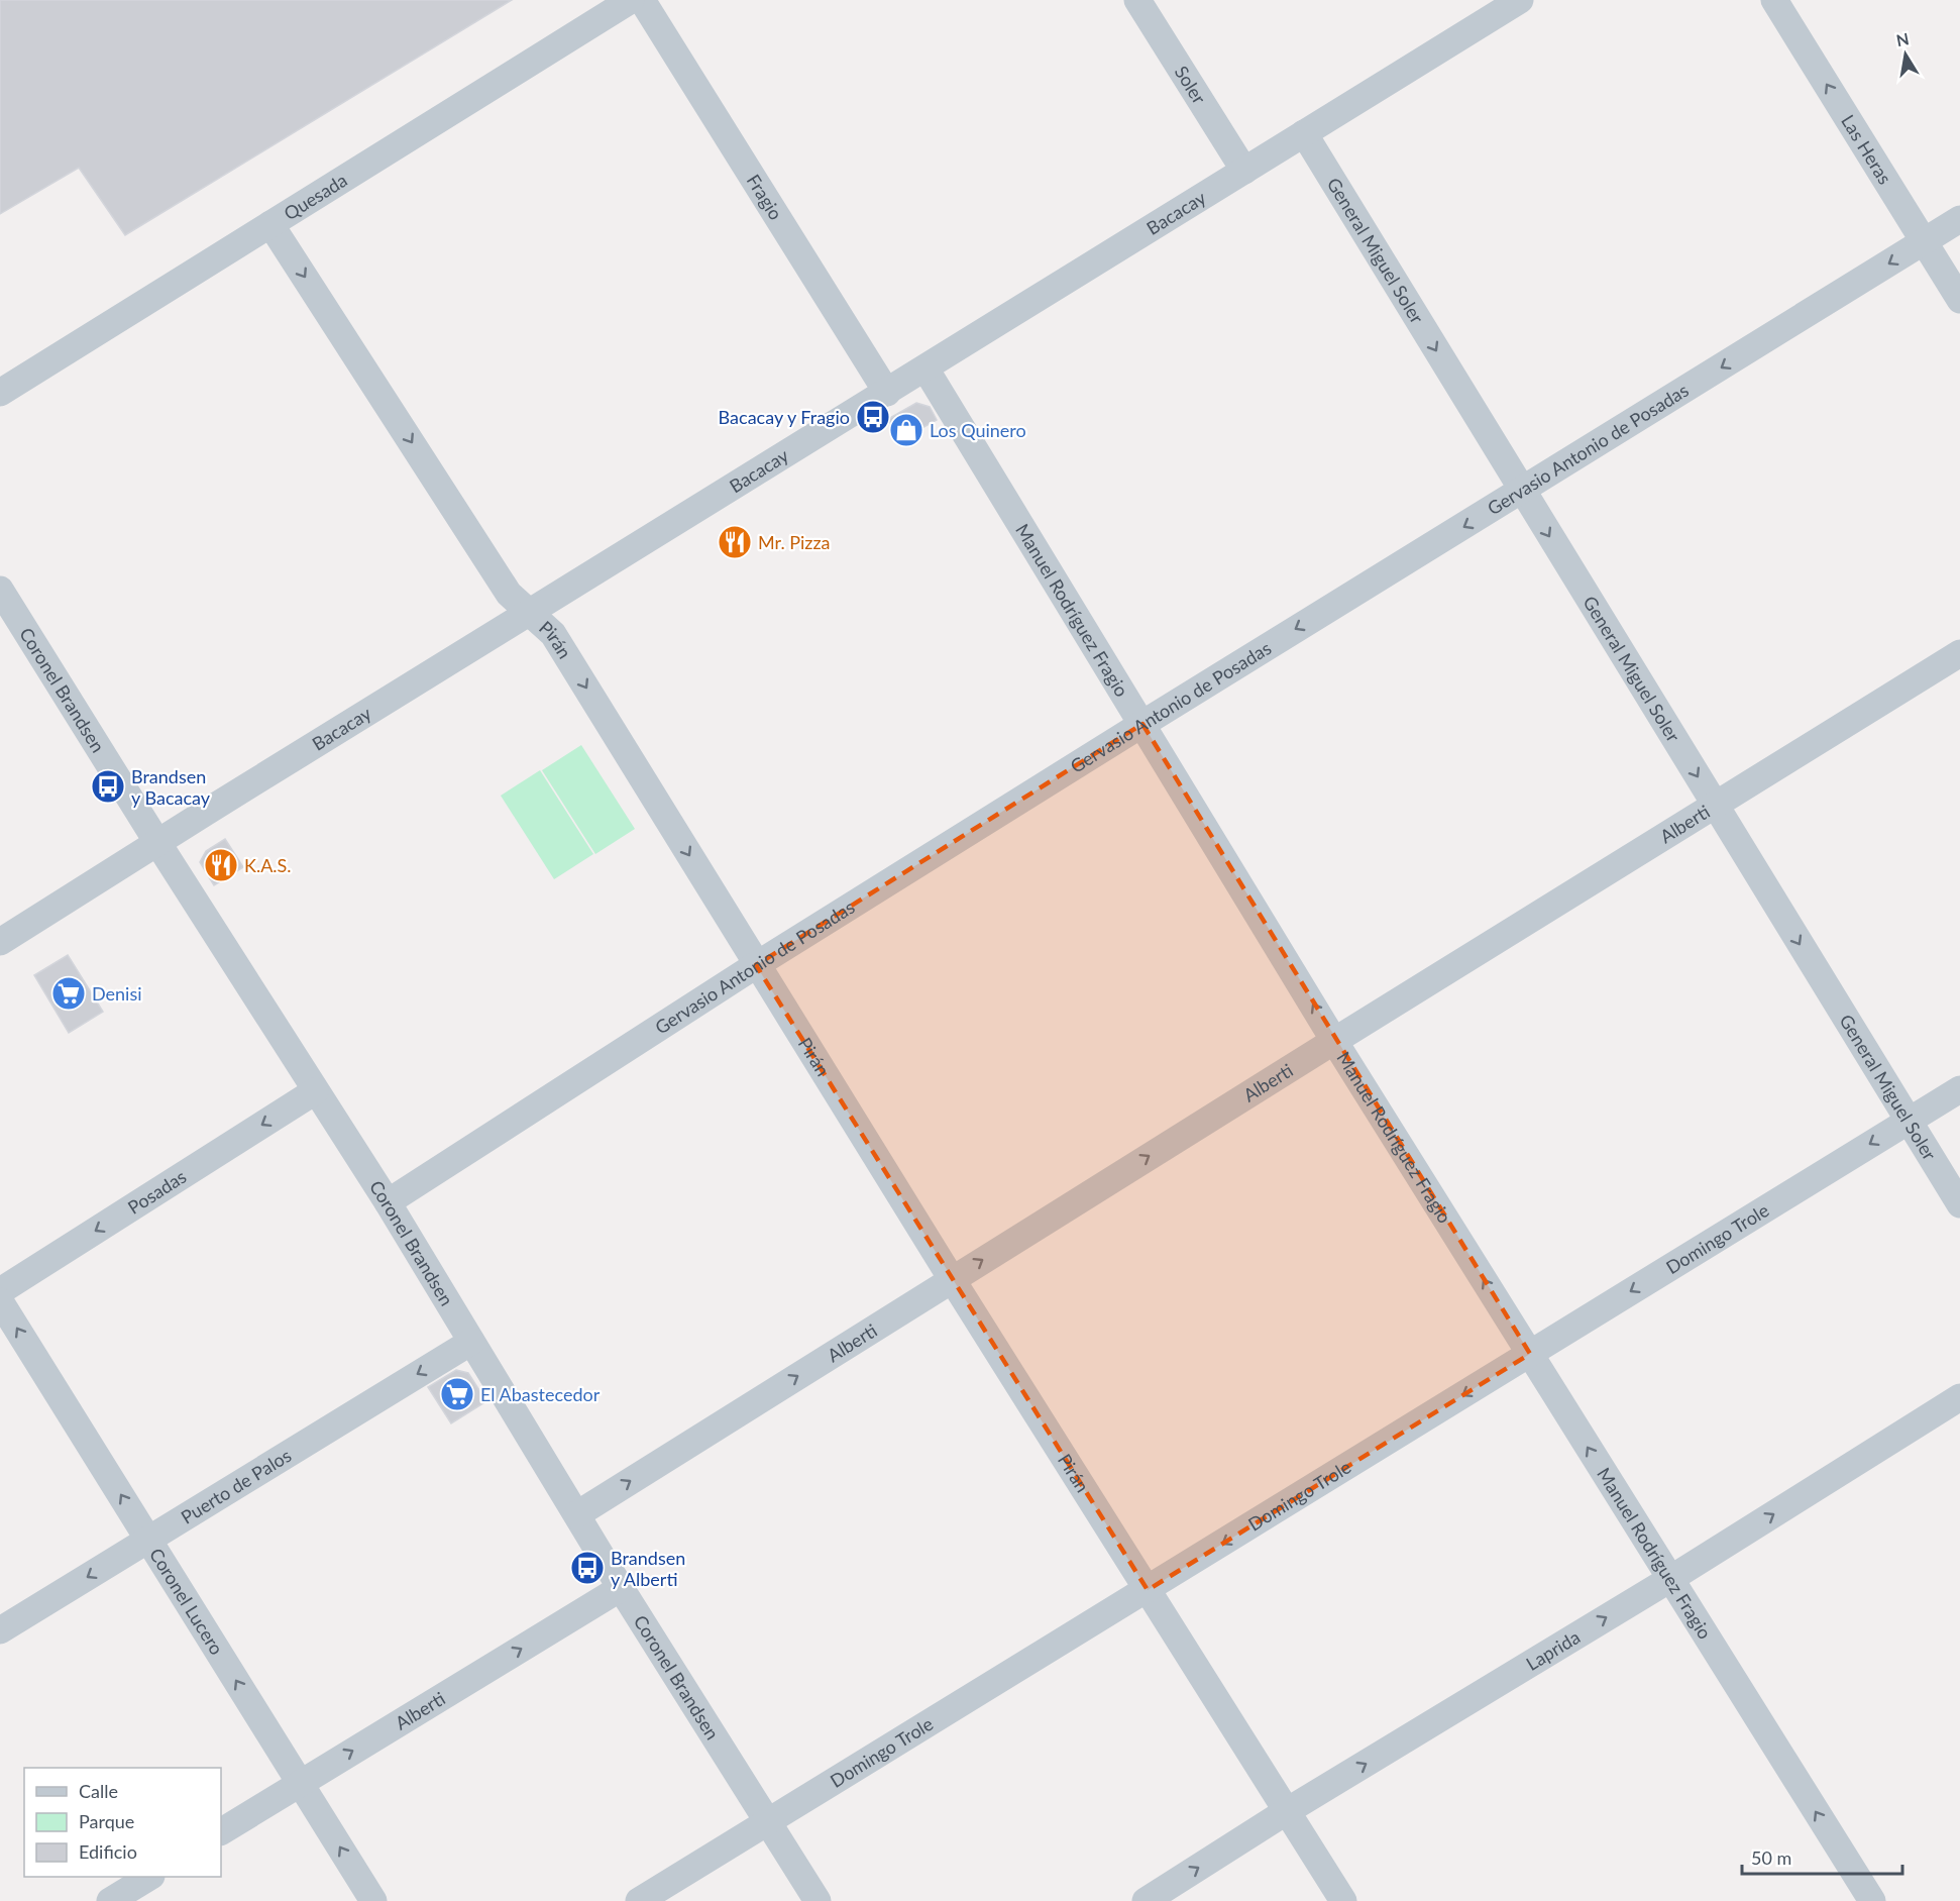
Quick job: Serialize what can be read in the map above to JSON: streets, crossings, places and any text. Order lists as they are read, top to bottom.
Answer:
{
  "streets": {
    "street": [
      "Soler",
      "Las Heras",
      "Quesada",
      "Fragio",
      "Bacacay",
      "General Miguel Soler",
      "Gervasio Antonio de Posadas",
      "Manuel Rodríguez Fragio",
      "Pirán",
      "Coronel Brandsen",
      "Alberti",
      "Posadas",
      "Domingo Trole",
      "Puerto de Palos",
      "Coronel Lucero",
      "Laprida"
    ]
  },
  "crossings": [
    ["Soler", "Bacacay"],
    ["Las Heras", "Gervasio Antonio de Posadas"],
    ["Quesada", "Pirán"],
    ["Fragio", "Bacacay"],
    ["Bacacay", "General Miguel Soler"],
    ["Bacacay", "Manuel Rodríguez Fragio"],
    ["Bacacay", "Pirán"],
    ["Bacacay", "Coronel Brandsen"],
    ["General Miguel Soler", "Gervasio Antonio de Posadas"],
    ["General Miguel Soler", "Alberti"],
    ["General Miguel Soler", "Domingo Trole"],
    ["Gervasio Antonio de Posadas", "Manuel Rodríguez Fragio"],
    ["Gervasio Antonio de Posadas", "Pirán"],
    ["Gervasio Antonio de Posadas", "Coronel Brandsen"],
    ["Manuel Rodríguez Fragio", "Alberti"],
    ["Manuel Rodríguez Fragio", "Domingo Trole"],
    ["Manuel Rodríguez Fragio", "Laprida"],
    ["Pirán", "Alberti"],
    ["Pirán", "Domingo Trole"],
    ["Pirán", "Laprida"],
    ["Coronel Brandsen", "Alberti"],
    ["Coronel Brandsen", "Posadas"],
    ["Coronel Brandsen", "Domingo Trole"],
    ["Coronel Brandsen", "Puerto de Palos"],
    ["Alberti", "Coronel Lucero"],
    ["Puerto de Palos", "Coronel Lucero"]
  ],
  "one_way": [
    "Las Heras",
    "General Miguel Soler",
    "Gervasio Antonio de Posadas",
    "Manuel Rodríguez Fragio",
    "Pirán",
    "Alberti",
    "Posadas",
    "Domingo Trole",
    "Puerto de Palos",
    "Coronel Lucero",
    "Laprida"
  ],
  "places": {
    "bus stop": ["Bacacay y Fragio", "Brandsen y Bacacay", "Brandsen y Alberti"],
    "shop": ["Los Quinero"],
    "restaurant": ["Mr. Pizza", "K.A.S."],
    "supermarket": ["Denisi", "El Abastecedor"]
  },
  "legend": ["Calle", "Parque", "Edificio"],
  "scale_bar": "50 m",
  "north": "top"
}
